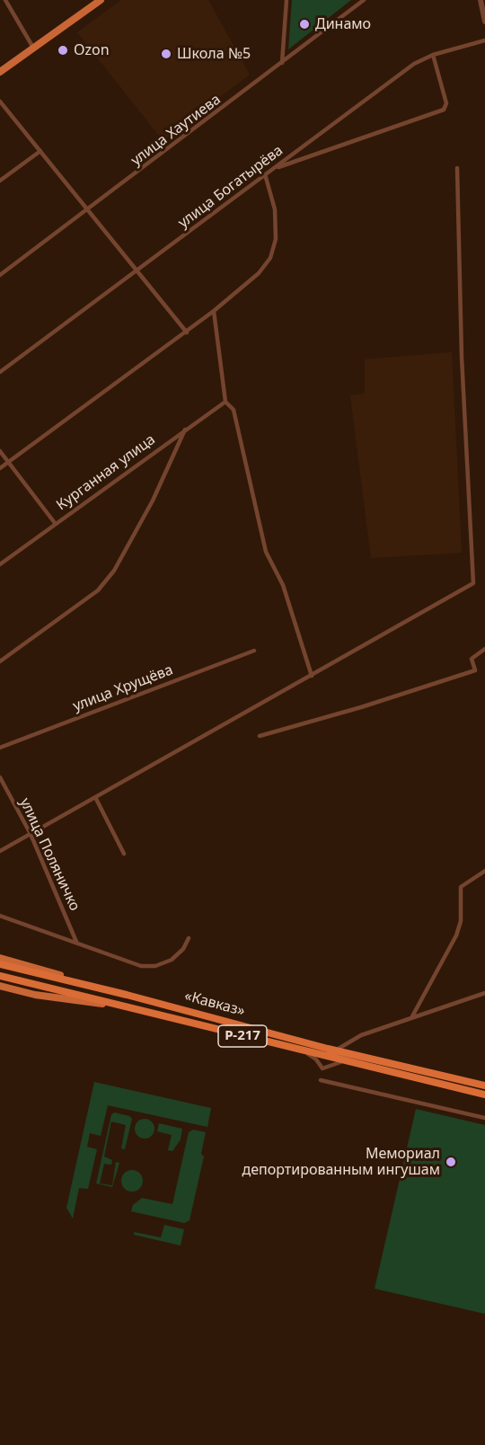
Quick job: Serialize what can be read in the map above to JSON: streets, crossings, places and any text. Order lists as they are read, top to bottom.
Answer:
{
  "streets": {
    "highway": ["«Кавказ»", "Р-217"],
    "street": [
      "улица Хаутиева",
      "улица Богатырёва",
      "Курганная улица",
      "улица Хрущёва",
      "улица Поляничко"
    ]
  },
  "crossings": [
    ["«Кавказ»", "Р-217"]
  ],
  "places": [
    "Динамо",
    "Ozon",
    "Школа №5",
    "Мемориал депортированным ингушам"
  ]
}
